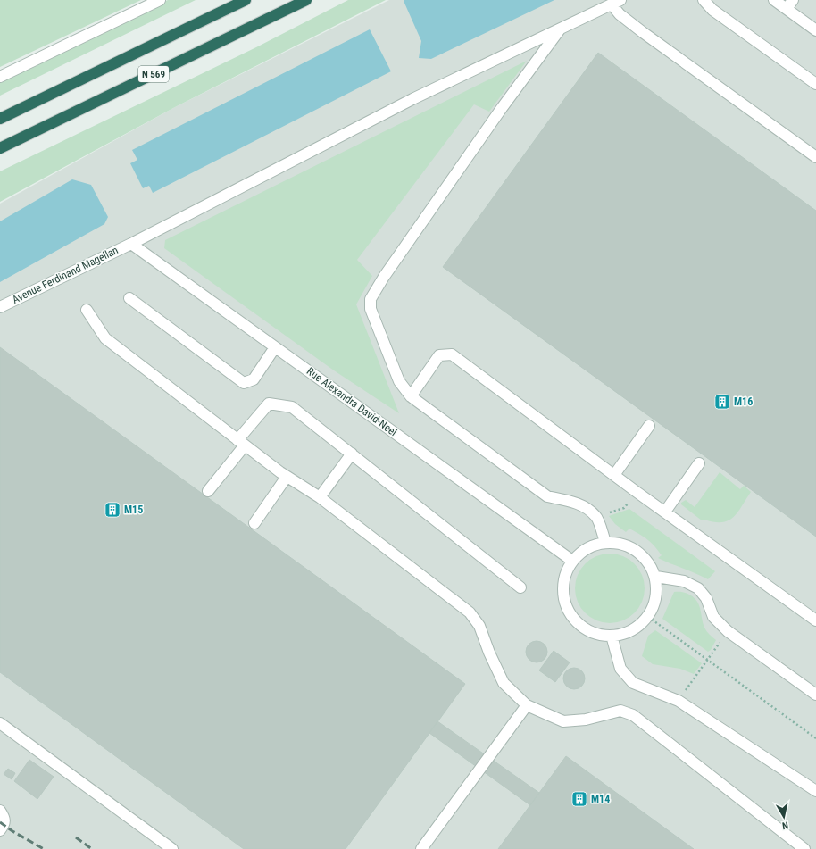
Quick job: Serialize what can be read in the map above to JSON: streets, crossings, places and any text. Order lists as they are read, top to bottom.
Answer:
{
  "streets": {
    "highway": ["N 569"],
    "street": ["Avenue Ferdinand Magellan", "Rue Alexandra David-Neel"]
  },
  "crossings": [
    ["Avenue Ferdinand Magellan", "Rue Alexandra David-Neel"]
  ],
  "places": {
    "building": ["M16", "M15", "M14"]
  },
  "north": "bottom"
}
